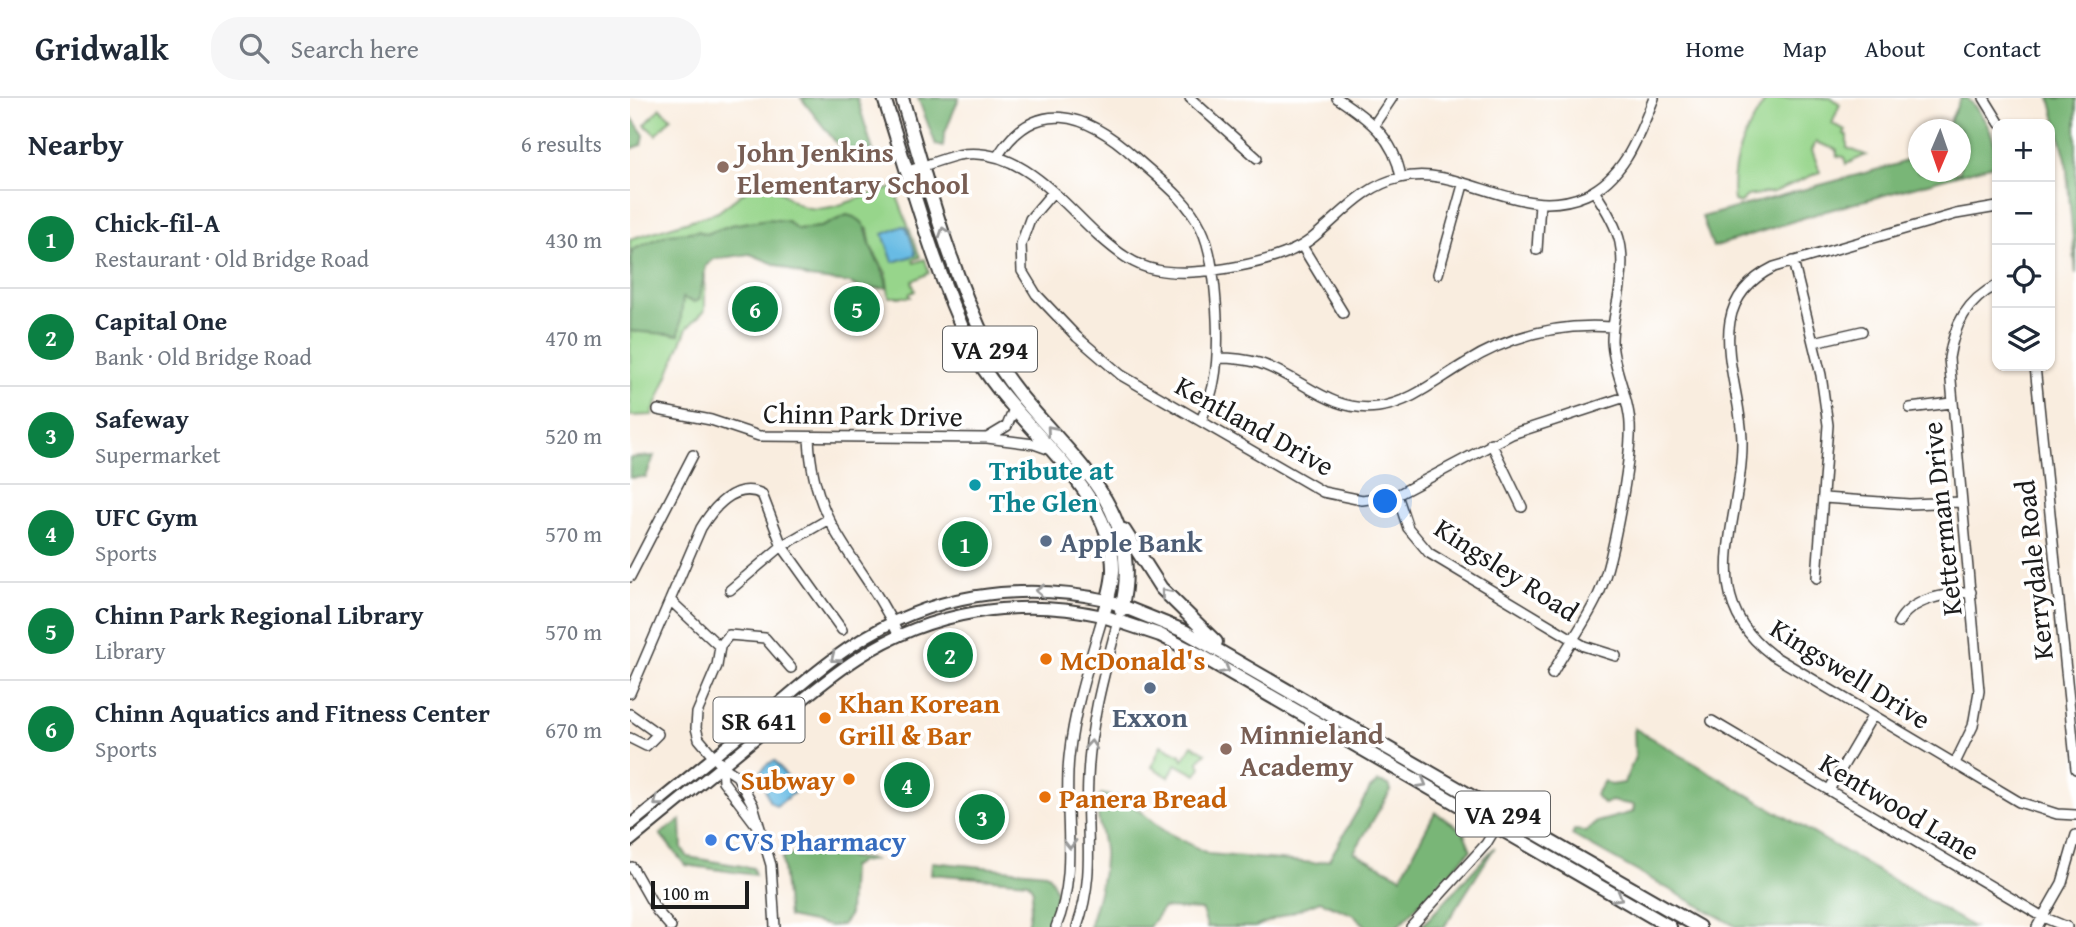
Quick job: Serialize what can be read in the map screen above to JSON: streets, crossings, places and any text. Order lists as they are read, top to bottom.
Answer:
{
  "streets": {
    "highway": ["VA 294"],
    "main road": ["SR 641"],
    "street": [
      "Chinn Park Drive",
      "Kentland Drive",
      "Ketterman Drive",
      "Kingsley Road",
      "Kerrydale Road",
      "Kingswell Drive",
      "Kentwood Lane"
    ]
  },
  "crossings": [
    ["VA 294", "Chinn Park Drive"],
    ["VA 294", "SR 641"],
    ["Kentland Drive", "Kingsley Road"],
    ["Ketterman Drive", "Kingswell Drive"]
  ],
  "places": [
    "John Jenkins Elementary School",
    "Tribute at The Glen",
    "Apple Bank",
    "McDonald's",
    "Exxon",
    "Khan Korean Grill & Bar",
    "Minnieland Academy",
    "Subway",
    "Panera Bread",
    "CVS Pharmacy"
  ],
  "scale_bar": "100 m",
  "north": "bottom",
  "page": {
    "header": "Gridwalk",
    "search": "Search here",
    "nav": [
      "Home",
      "Map",
      "About",
      "Contact"
    ],
    "heading": ["Nearby", "6 results"],
    "map_buttons": ["+", "−"],
    "list": [
      {
        "mark": "1",
        "name": "Chick-fil-A",
        "note": "Restaurant · Old Bridge Road",
        "value": "430 m"
      },
      {
        "mark": "2",
        "name": "Capital One",
        "note": "Bank · Old Bridge Road",
        "value": "470 m"
      },
      {
        "mark": "3",
        "name": "Safeway",
        "note": "Supermarket",
        "value": "520 m"
      },
      {
        "mark": "4",
        "name": "UFC Gym",
        "note": "Sports",
        "value": "570 m"
      },
      {
        "mark": "5",
        "name": "Chinn Park Regional Library",
        "note": "Library",
        "value": "570 m"
      },
      {
        "mark": "6",
        "name": "Chinn Aquatics and Fitness Center",
        "note": "Sports",
        "value": "670 m"
      }
    ],
    "pins": [
      "5",
      "6",
      "1",
      "2",
      "4",
      "3"
    ],
    "scale": "100 m"
  }
}
